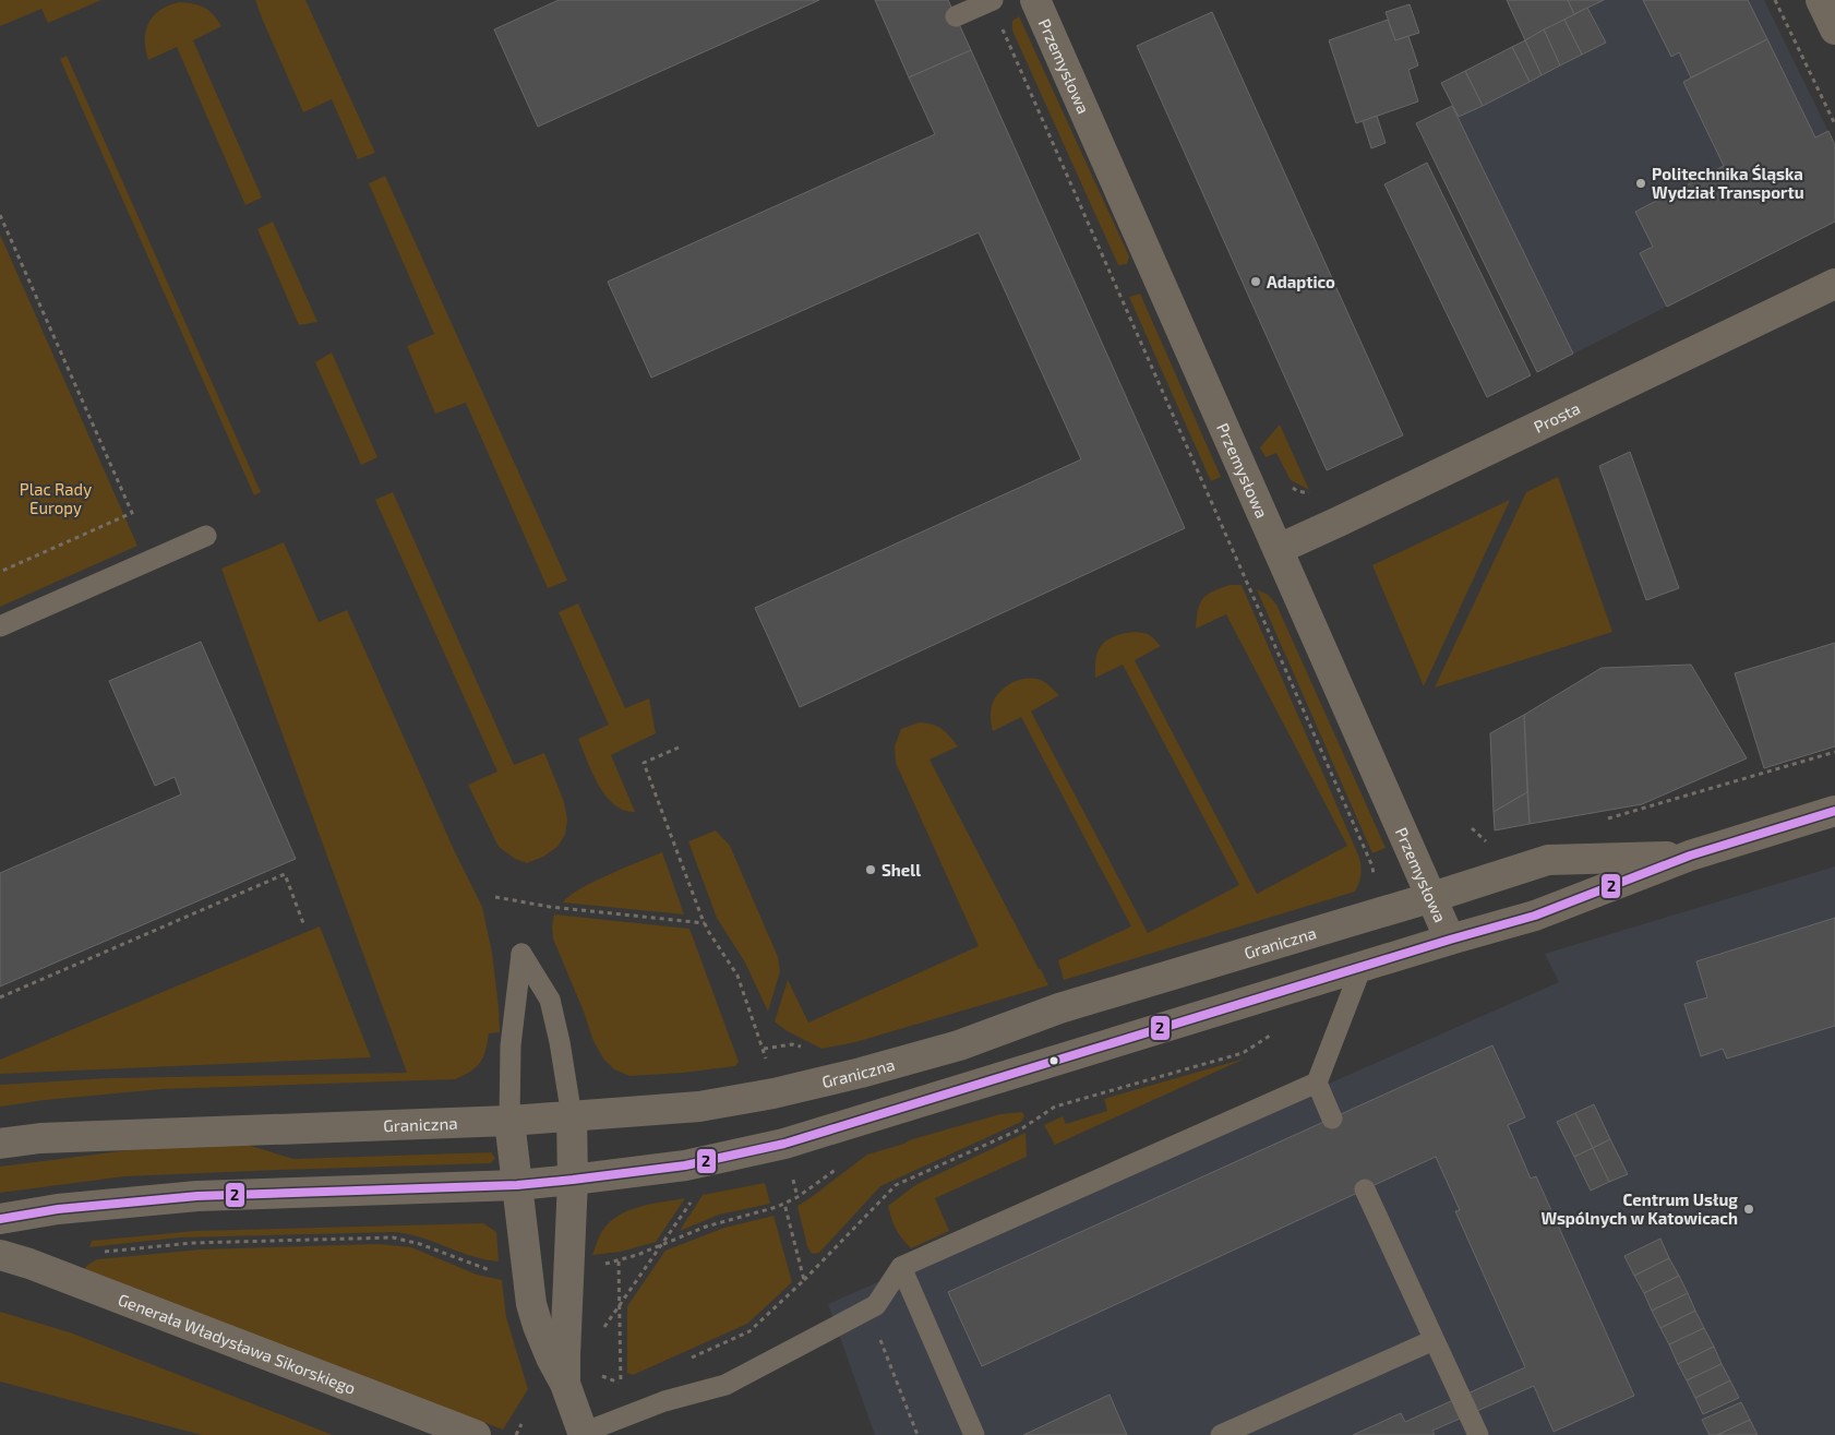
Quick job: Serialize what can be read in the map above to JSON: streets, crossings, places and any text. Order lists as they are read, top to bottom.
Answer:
{
  "streets": {
    "street": [
      "Przemysłowa",
      "Prosta",
      "Graniczna",
      "Generała Władysława Sikorskiego"
    ]
  },
  "crossings": [
    ["Przemysłowa", "Prosta"],
    ["Przemysłowa", "Graniczna"]
  ],
  "parks": ["Plac Rady Europy"],
  "places": [
    "Politechnika Śląska Wydział Transportu",
    "Adaptico",
    "Shell",
    "Centrum Usług Wspólnych w Katowicach"
  ],
  "lines": ["transit line 2"]
}
